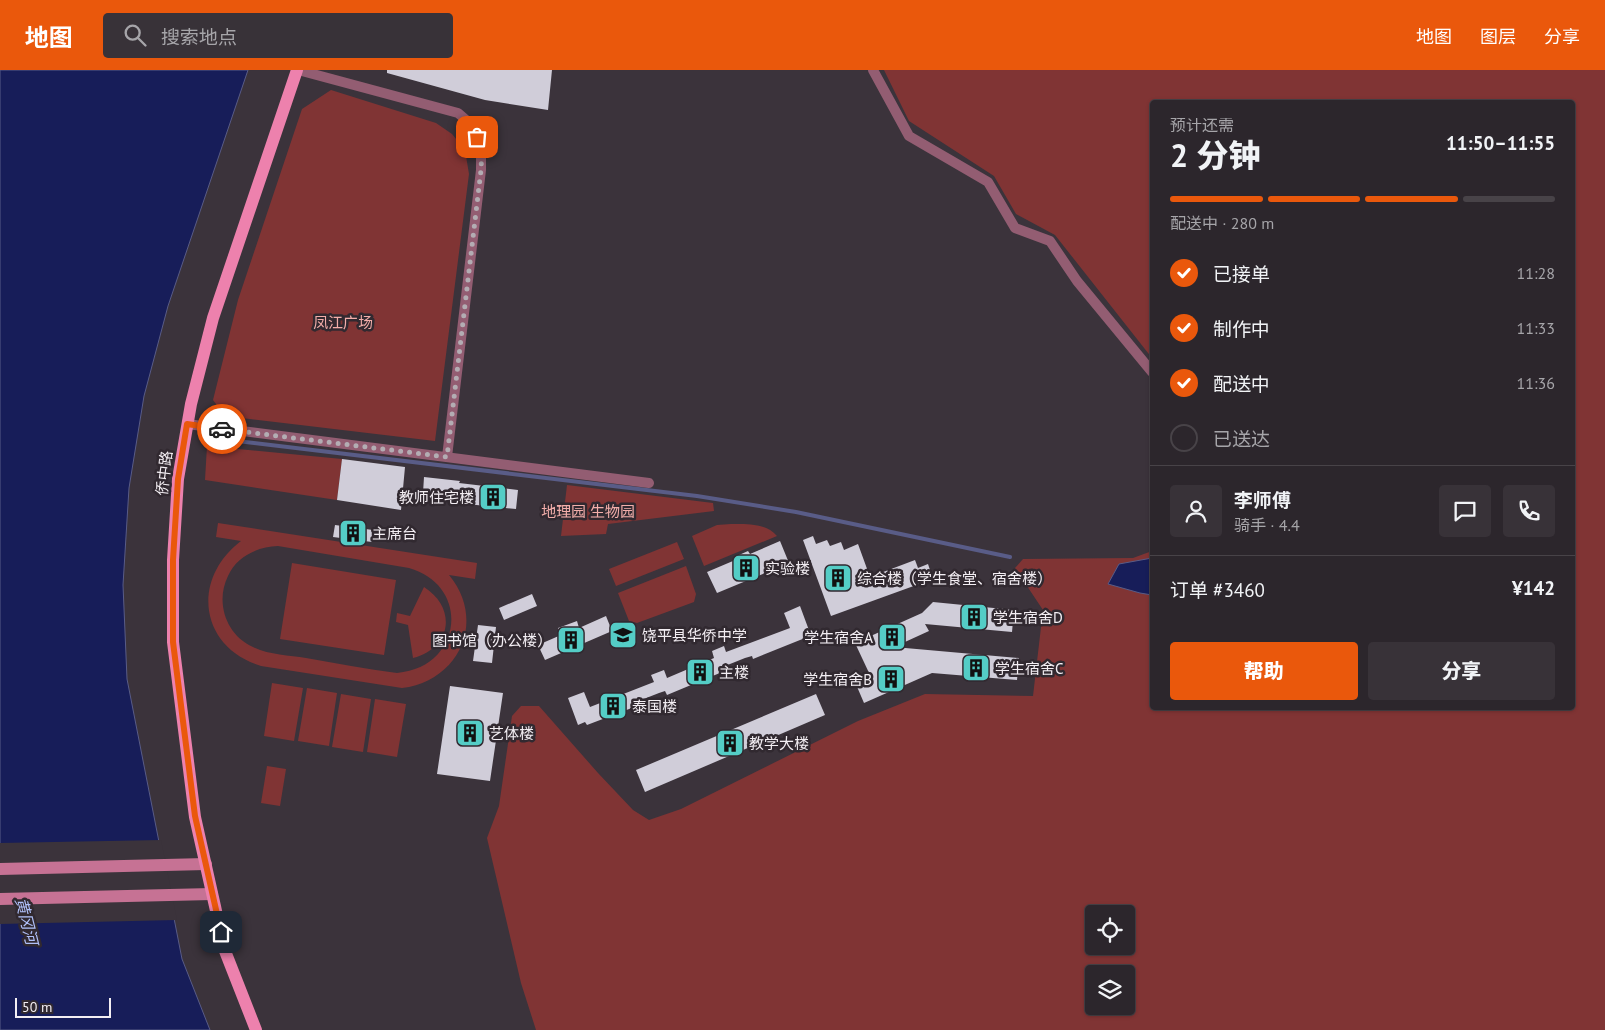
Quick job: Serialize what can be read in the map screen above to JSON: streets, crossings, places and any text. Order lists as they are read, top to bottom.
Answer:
{
  "streets": {
    "main road": ["侨中路"]
  },
  "water": ["黄冈河"],
  "parks": ["凤江广场", "地理园 生物园"],
  "places": {
    "building": [
      "教师住宅楼",
      "主席台",
      "实验楼",
      "综合楼（学生食堂、宿舍楼）",
      "学生宿舍D",
      "学生宿舍A",
      "图书馆（办公楼）",
      "学生宿舍C",
      "主楼",
      "学生宿舍B",
      "泰国楼",
      "艺体楼",
      "教学大楼"
    ],
    "school or university": ["饶平县华侨中学"]
  },
  "scale_bar": "50 m",
  "page": {
    "header": "地图",
    "search": "搜索地点",
    "nav": ["地图", "图层", "分享"],
    "heading": ["2 分钟", "预计还需", "11:50–11:55"],
    "panel": [
      "李师傅",
      "骑手 · 4.4",
      "订单 #3460",
      "¥142"
    ],
    "bar": "配送中 · 280 m",
    "list": [
      ["已接单", "11:28"],
      ["制作中", "11:33"],
      ["配送中", "11:36"],
      "已送达"
    ],
    "buttons": ["帮助", "分享"],
    "scale": "50 m"
  }
}
